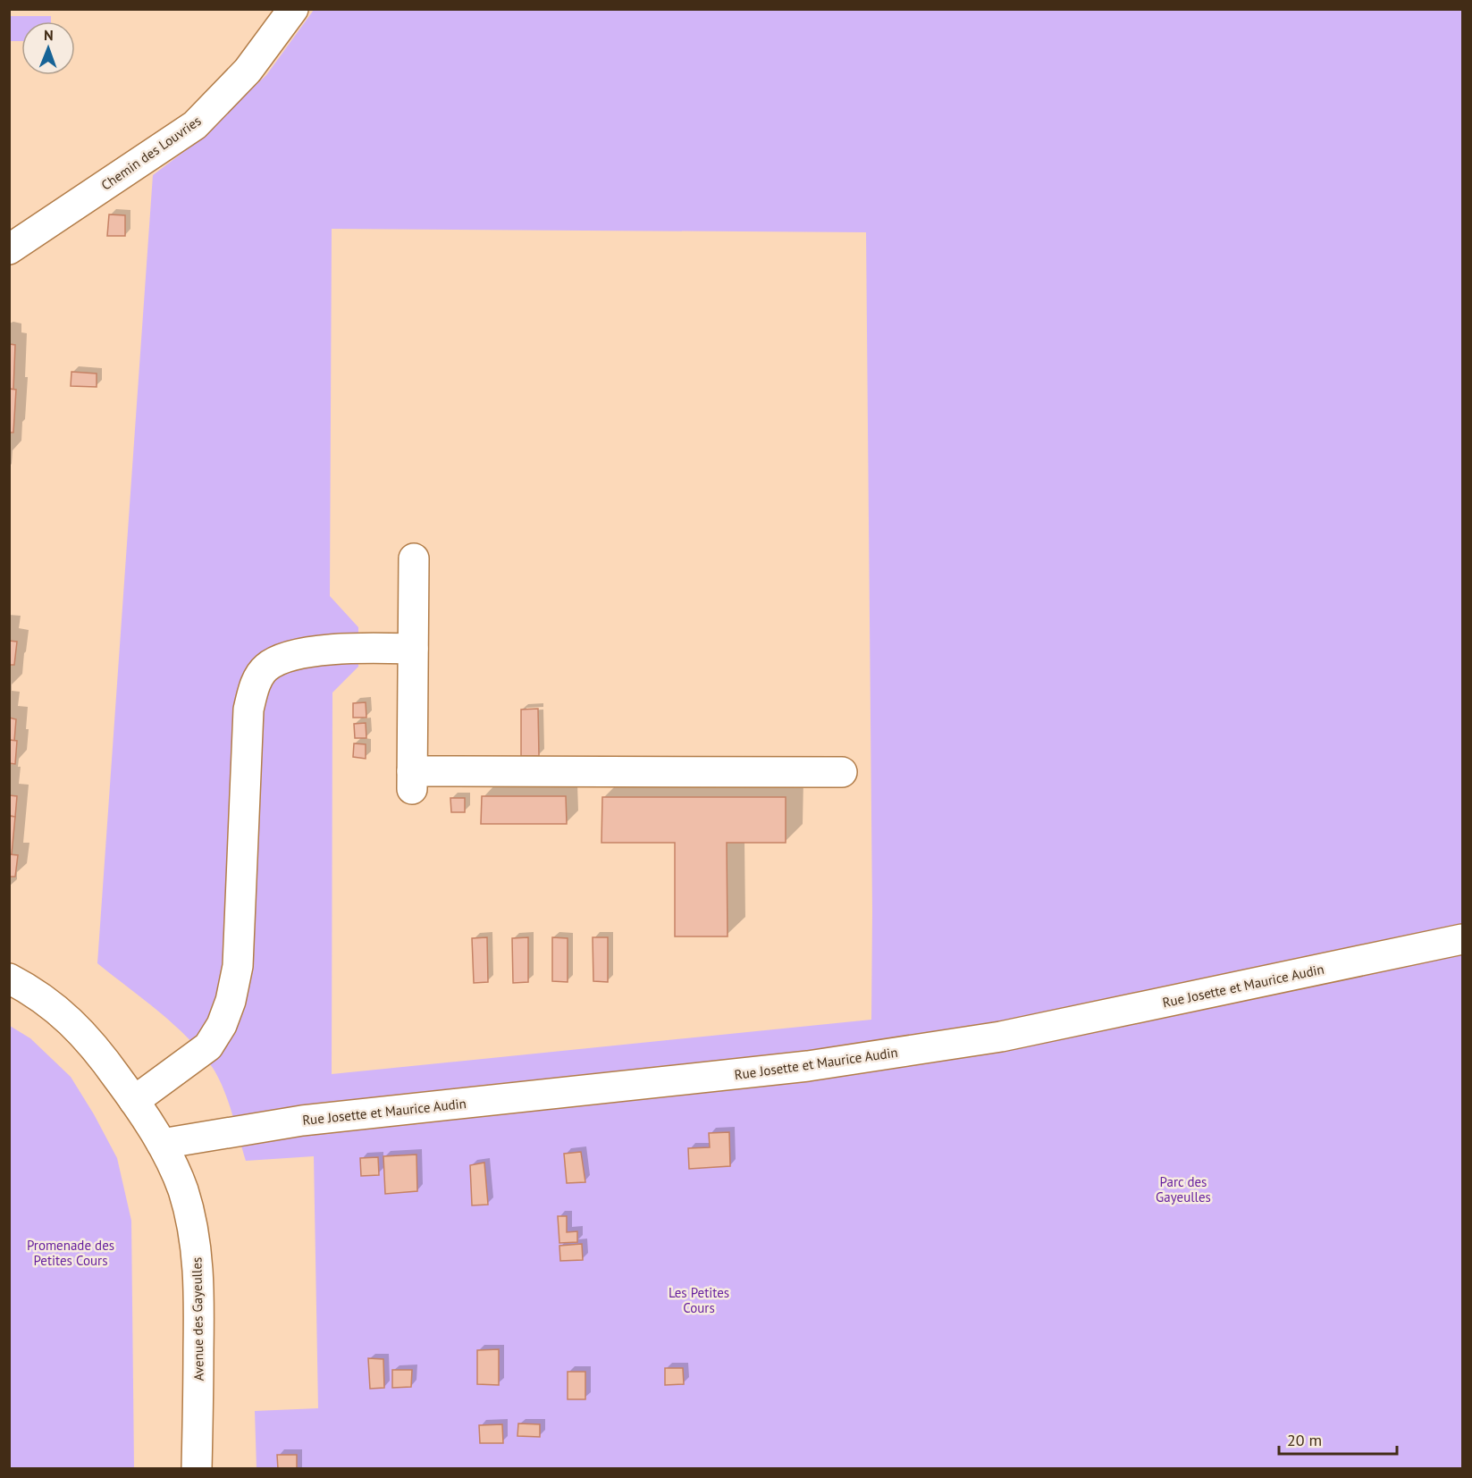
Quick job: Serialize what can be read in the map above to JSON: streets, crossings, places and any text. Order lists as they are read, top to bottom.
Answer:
{
  "streets": {
    "street": ["Chemin des Louvries", "Rue Josette et Maurice Audin", "Avenue des Gayeulles"]
  },
  "crossings": [
    ["Rue Josette et Maurice Audin", "Avenue des Gayeulles"]
  ],
  "parks": ["Parc des Gayeulles", "Promenade des Petites Cours", "Les Petites Cours"],
  "scale_bar": "20 m",
  "north": "top"
}
